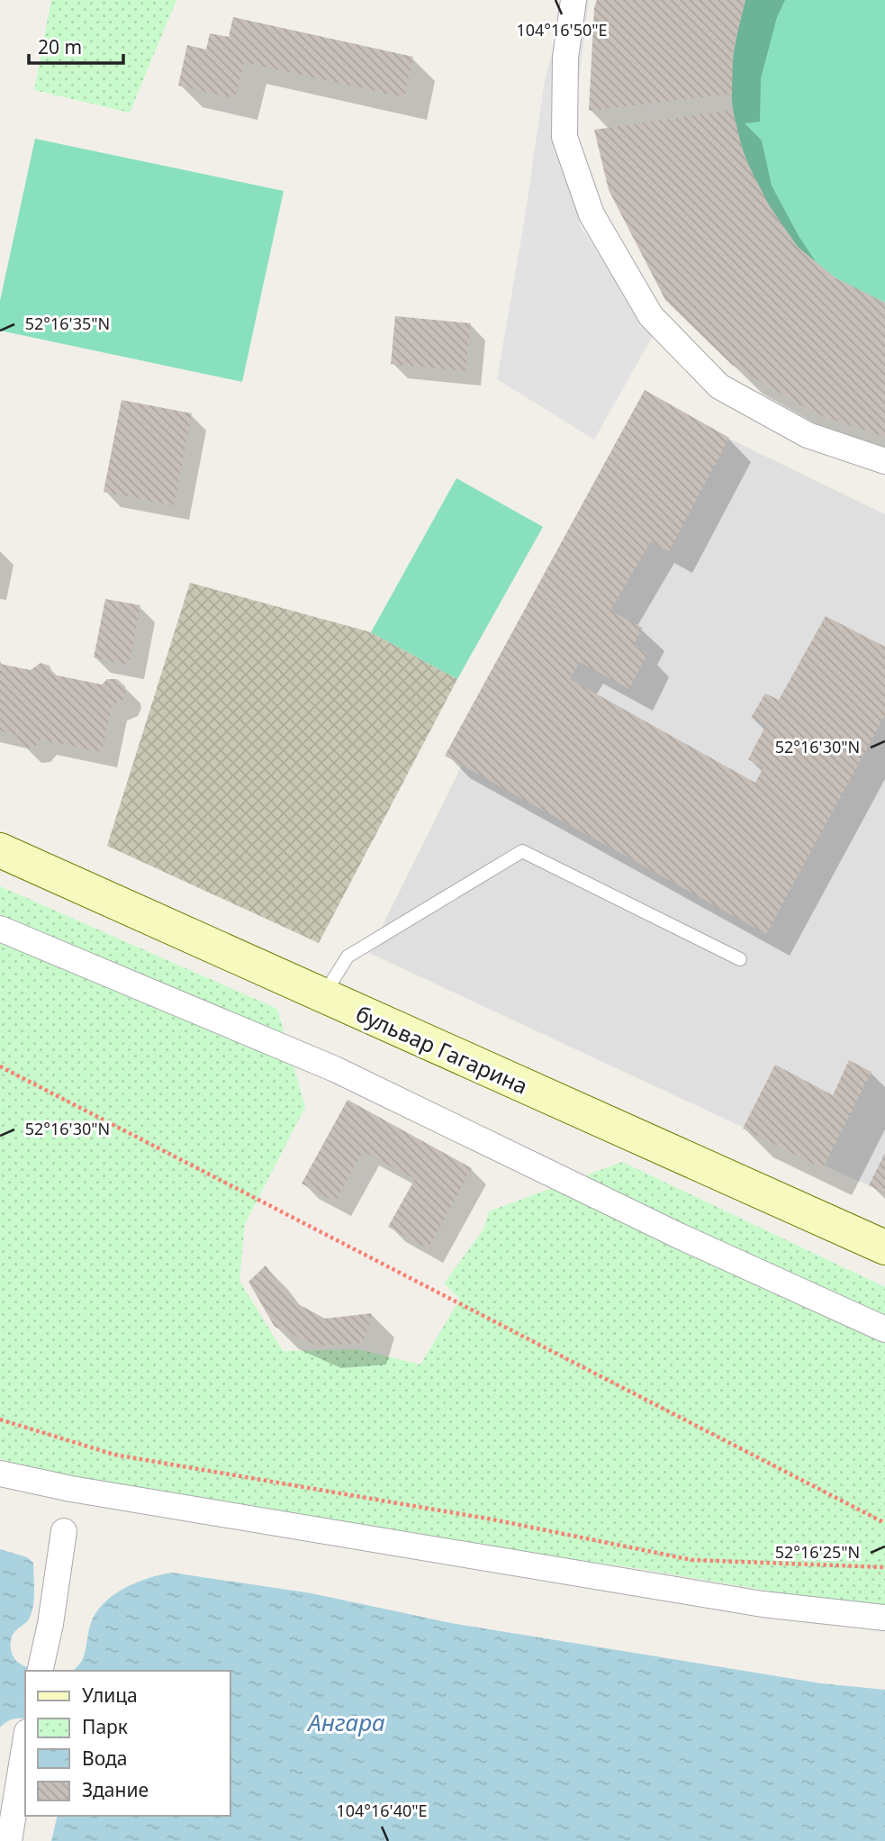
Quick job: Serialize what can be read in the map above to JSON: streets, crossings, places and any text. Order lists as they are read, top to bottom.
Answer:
{
  "streets": {
    "street": ["бульвар Гагарина"]
  },
  "water": ["Ангара"],
  "legend": [
    "Улица",
    "Парк",
    "Вода",
    "Здание"
  ],
  "scale_bar": "20 m",
  "coordinates": [
    "104°16'50\"E",
    "52°16'35\"N",
    "52°16'30\"N",
    "52°16'25\"N",
    "104°16'40\"E"
  ]
}
